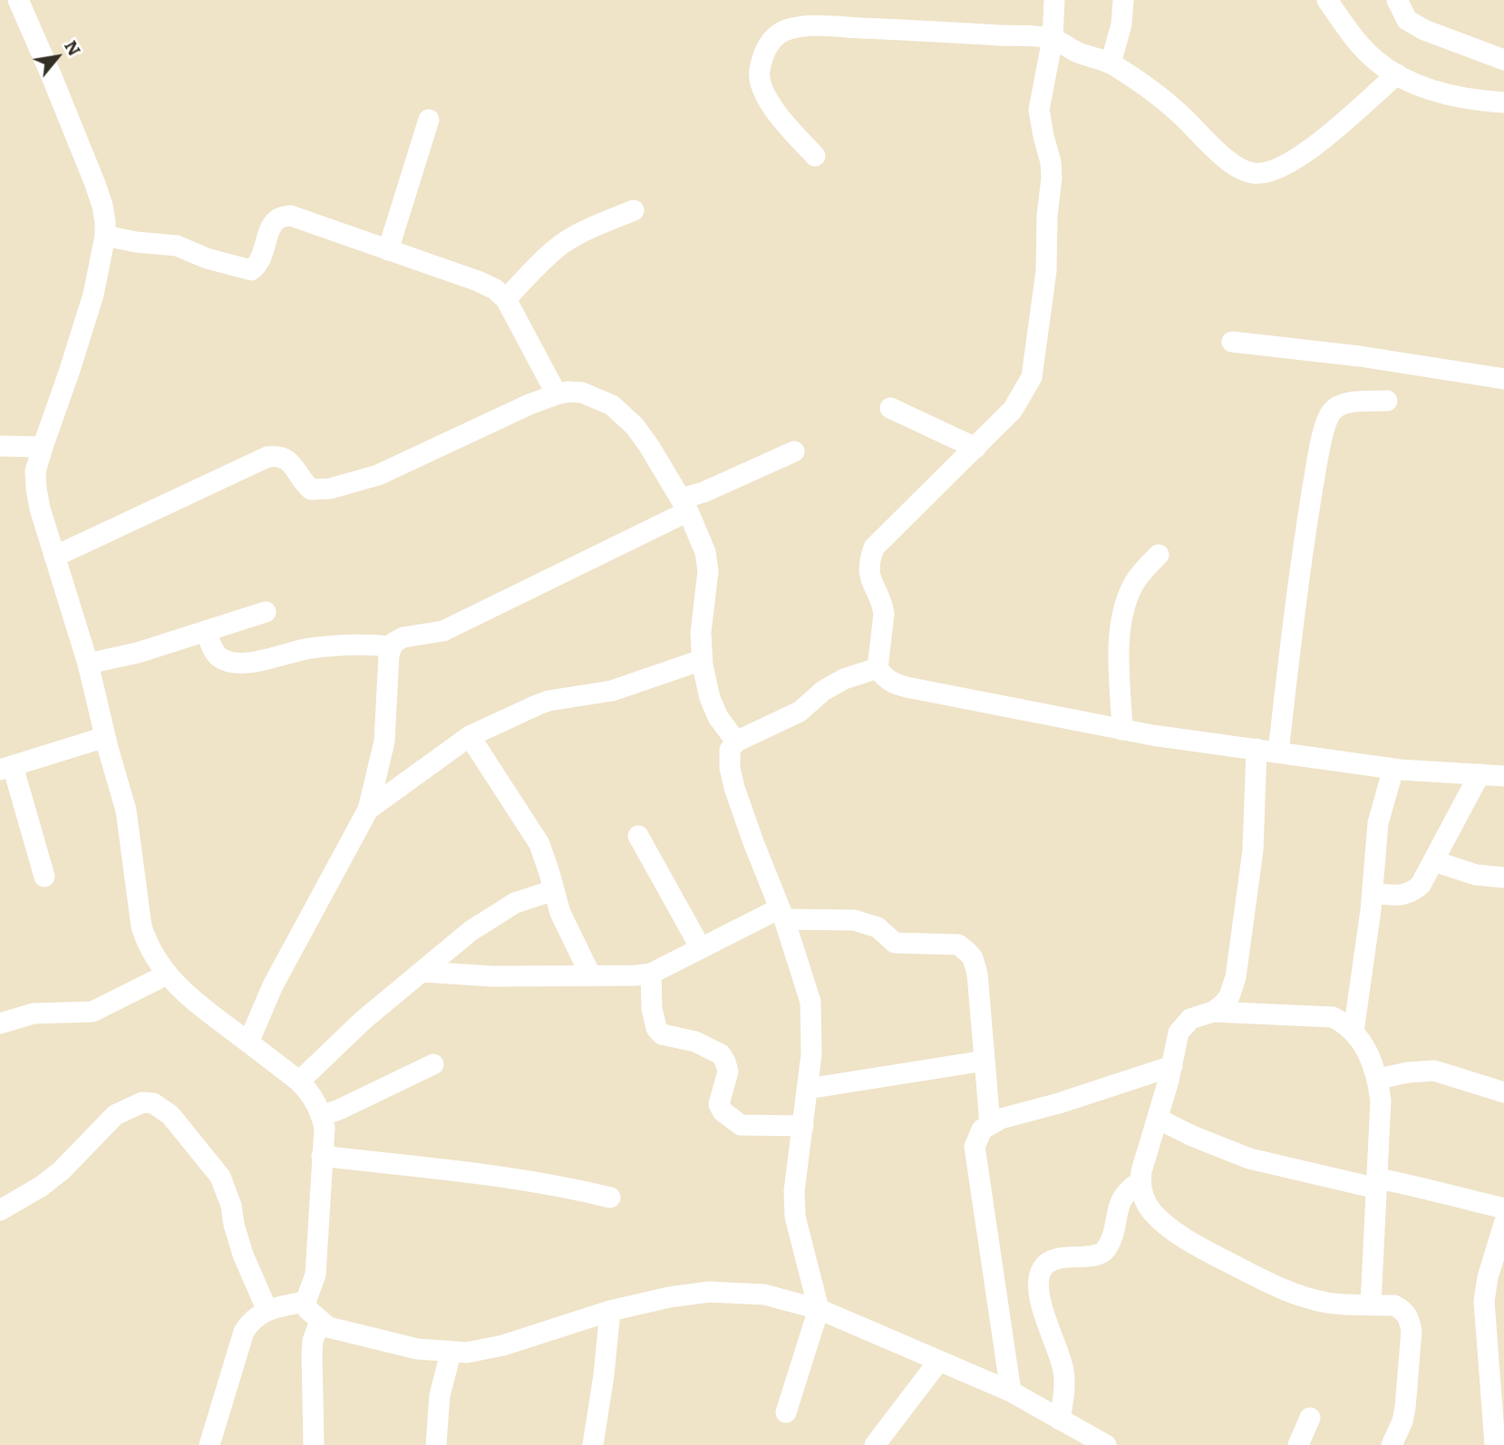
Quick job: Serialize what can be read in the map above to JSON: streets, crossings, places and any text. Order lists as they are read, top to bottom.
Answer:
{
  "north": "top right"
}
